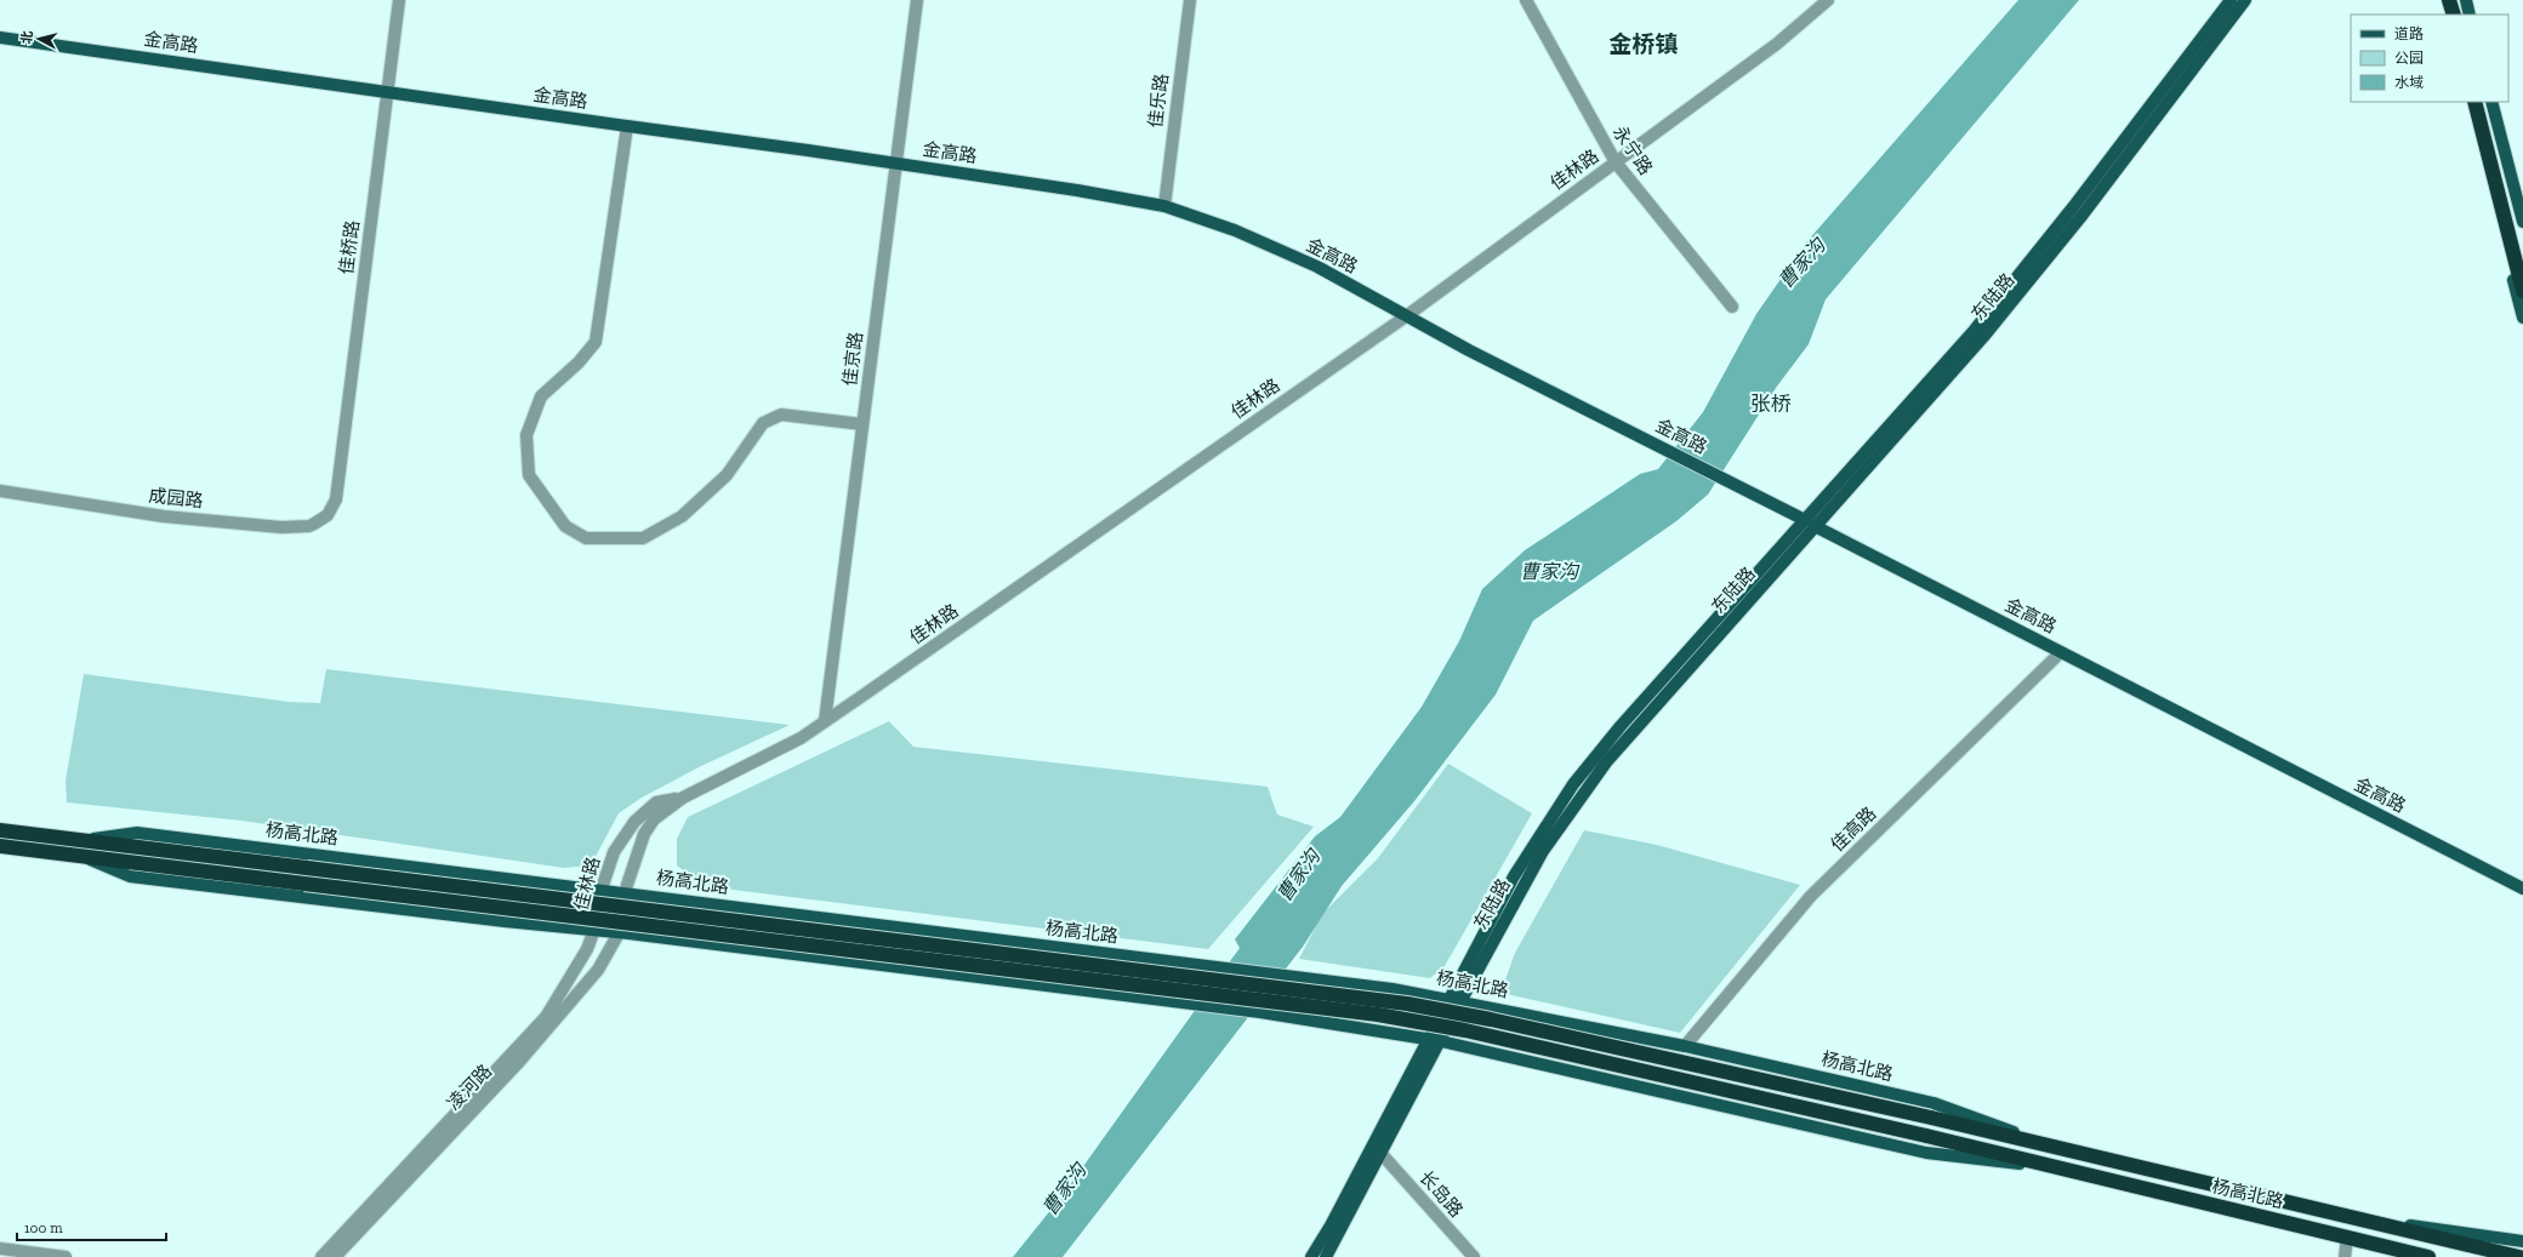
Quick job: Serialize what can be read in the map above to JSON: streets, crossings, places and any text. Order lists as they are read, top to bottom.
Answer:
{
  "streets": {
    "highway": ["杨高北路"],
    "main road": ["金高路", "东陆路"],
    "street": [
      "佳乐路",
      "永宁路",
      "佳林路",
      "佳桥路",
      "佳京路",
      "成园路",
      "佳高路",
      "凌河路",
      "长岛路"
    ]
  },
  "crossings": [
    ["金高路", "佳乐路"],
    ["金高路", "佳林路"],
    ["金高路", "佳桥路"],
    ["金高路", "东陆路"],
    ["金高路", "佳京路"],
    ["金高路", "佳高路"],
    ["永宁路", "佳林路"],
    ["佳林路", "佳京路"],
    ["佳林路", "杨高北路"],
    ["佳林路", "凌河路"],
    ["佳桥路", "成园路"],
    ["东陆路", "杨高北路"],
    ["东陆路", "长岛路"],
    ["佳高路", "杨高北路"],
    ["杨高北路", "凌河路"]
  ],
  "districts": ["金桥镇", "张桥"],
  "water": ["曹家沟"],
  "legend": ["道路", "公园", "水域"],
  "scale_bar": "100 m",
  "north": "left"
}
